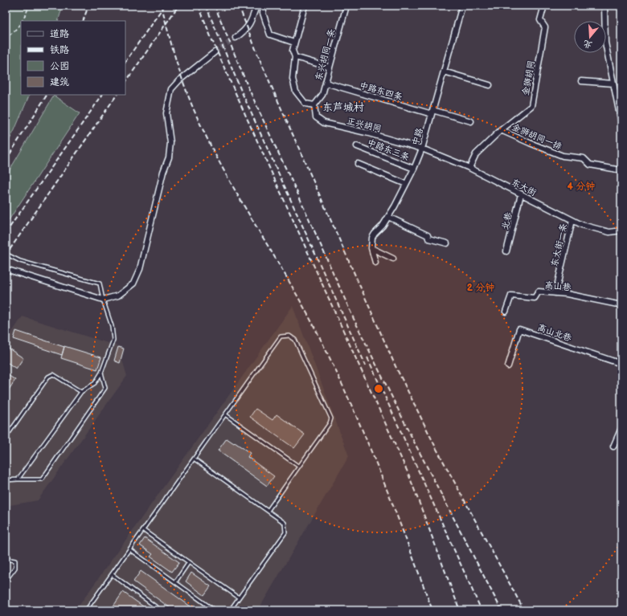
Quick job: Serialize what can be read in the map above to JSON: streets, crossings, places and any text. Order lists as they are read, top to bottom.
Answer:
{
  "streets": {
    "street": [
      "东兴胡同一条",
      "金狮胡同",
      "中路东四条",
      "正兴胡同",
      "中路",
      "金狮胡同一排",
      "中路东三条",
      "东大街",
      "北巷",
      "东大街一条",
      "高山巷",
      "高山北巷"
    ]
  },
  "crossings": [
    ["东兴胡同一条", "中路东四条"],
    ["东兴胡同一条", "正兴胡同"],
    ["金狮胡同", "金狮胡同一排"],
    ["金狮胡同", "东大街"],
    ["中路东四条", "中路"],
    ["正兴胡同", "中路"],
    ["正兴胡同", "东大街"],
    ["中路", "中路东三条"],
    ["中路", "东大街"],
    ["东大街", "北巷"],
    ["东大街", "东大街一条"],
    ["东大街一条", "高山巷"]
  ],
  "districts": ["东芦城村"],
  "legend": [
    "道路",
    "铁路",
    "公园",
    "建筑"
  ],
  "north": "bottom",
  "rings": ["4 分钟", "2 分钟"]
}
